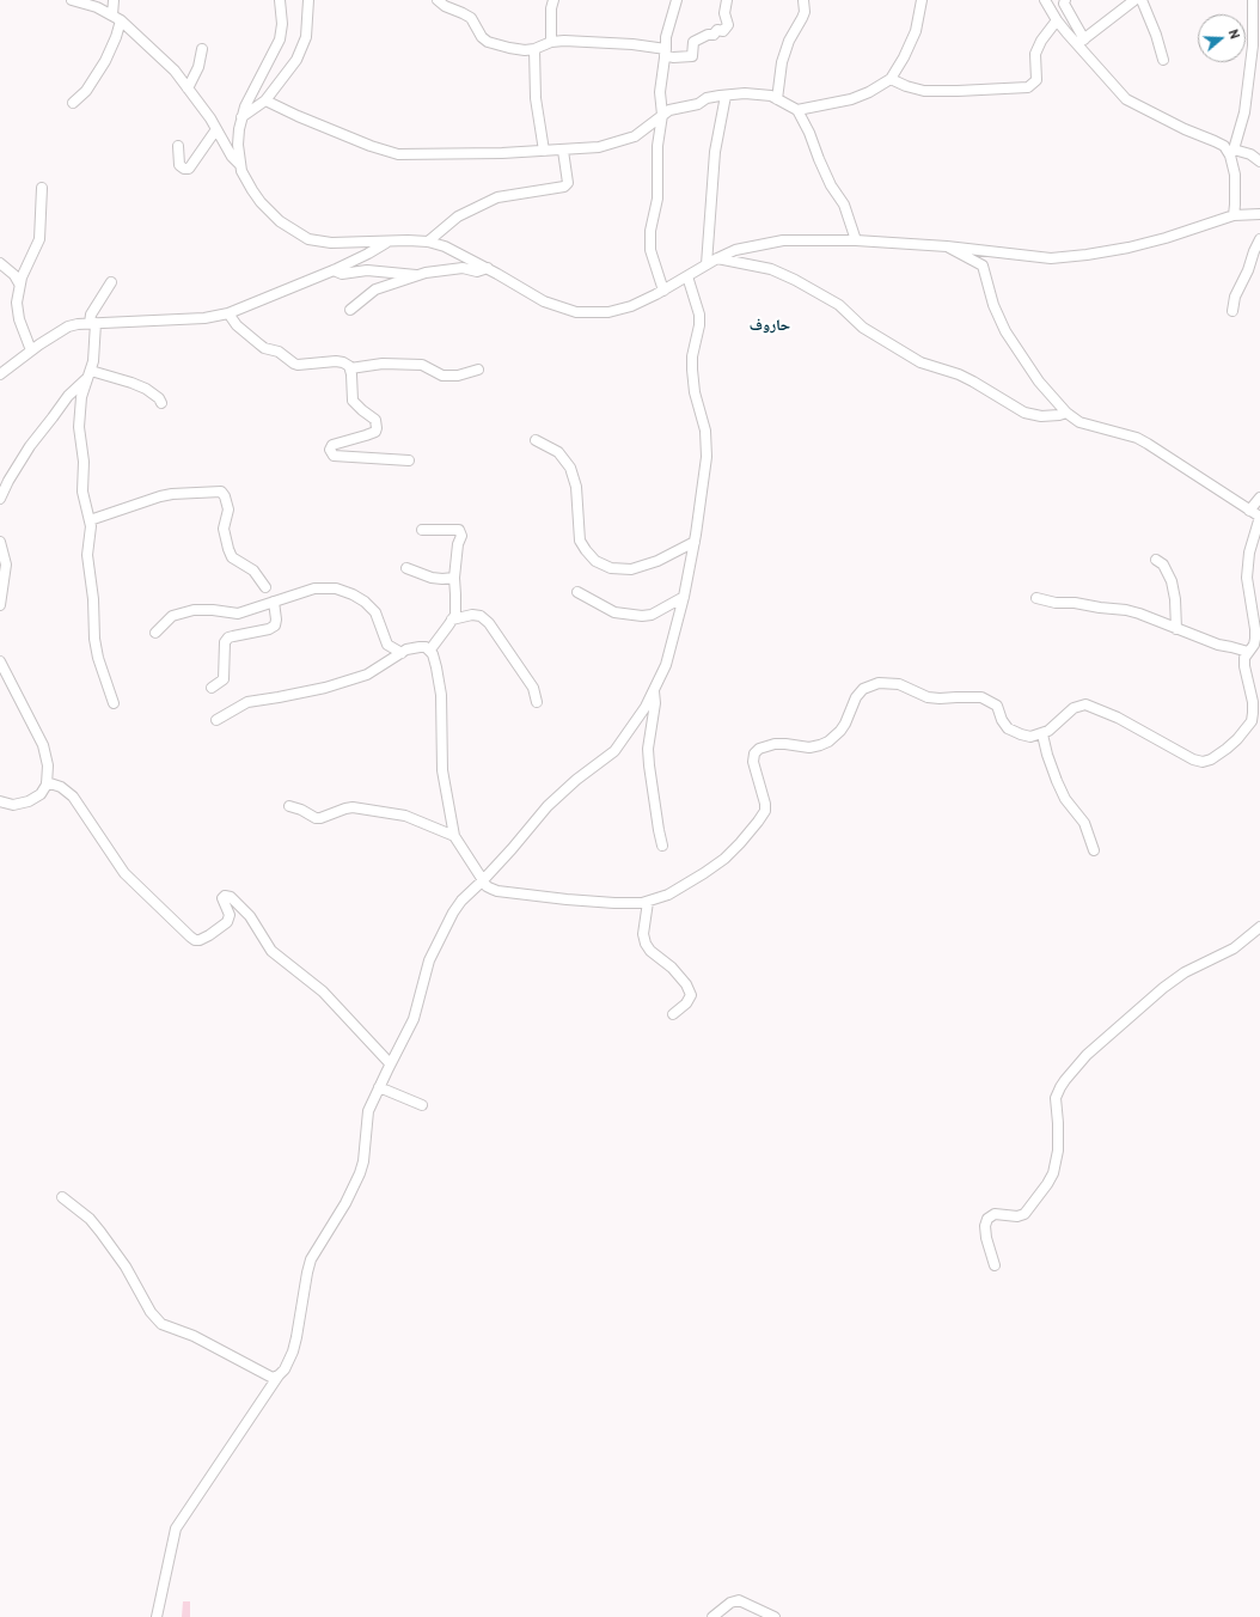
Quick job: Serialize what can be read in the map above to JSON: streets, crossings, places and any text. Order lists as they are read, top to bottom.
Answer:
{
  "districts": ["حاروف"],
  "north": "right"
}
